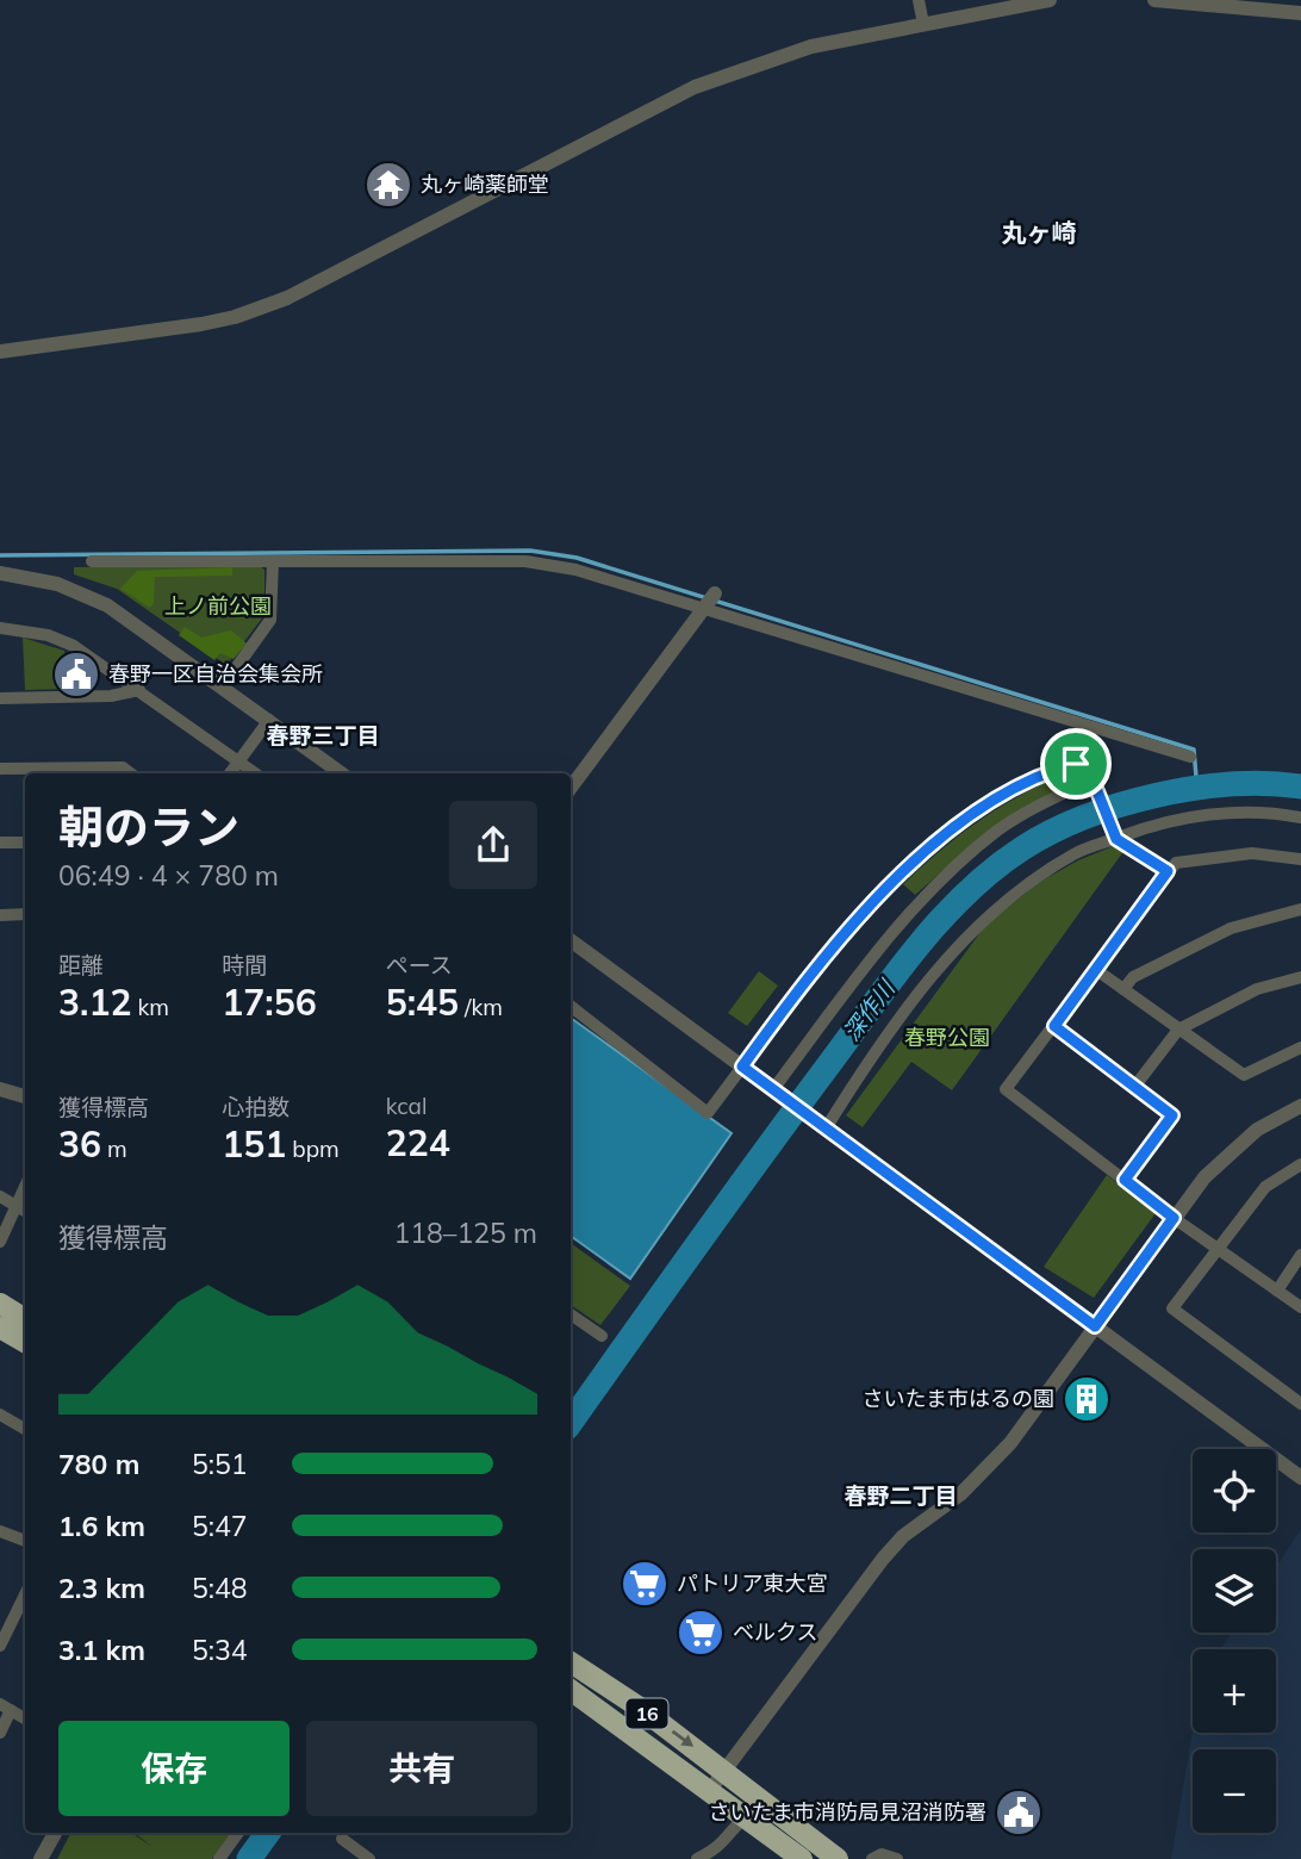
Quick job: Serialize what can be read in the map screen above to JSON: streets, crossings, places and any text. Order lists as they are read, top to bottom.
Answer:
{
  "streets": {
    "highway": ["16"]
  },
  "districts": ["丸ヶ崎", "春野三丁目", "春野二丁目"],
  "water": ["深作川"],
  "parks": ["上ノ前公園", "春野公園"],
  "places": {
    "temple": ["丸ヶ崎薬師堂"],
    "public building": ["春野一区自治会集会所", "さいたま市消防局見沼消防署"],
    "building": ["さいたま市はるの園"],
    "supermarket": ["パトリア東大宮", "ベルクス"]
  },
  "page": {
    "heading": ["朝のラン", "06:49 · 4 × 780 m"],
    "stats": [
      ["距離", "3.12 km"],
      ["時間", "17:56"],
      ["ペース", "5:45 /km"],
      ["獲得標高", "36 m"],
      ["心拍数", "151 bpm"],
      ["kcal", "224"]
    ],
    "chart": ["獲得標高", "118–125 m"],
    "list": [
      {
        "name": "780 m",
        "note": "5:51"
      },
      {
        "name": "1.6 km",
        "note": "5:47"
      },
      {
        "name": "2.3 km",
        "note": "5:48"
      },
      {
        "name": "3.1 km",
        "note": "5:34"
      }
    ],
    "map_buttons": ["+", "−"],
    "buttons": ["保存", "共有"]
  }
}
